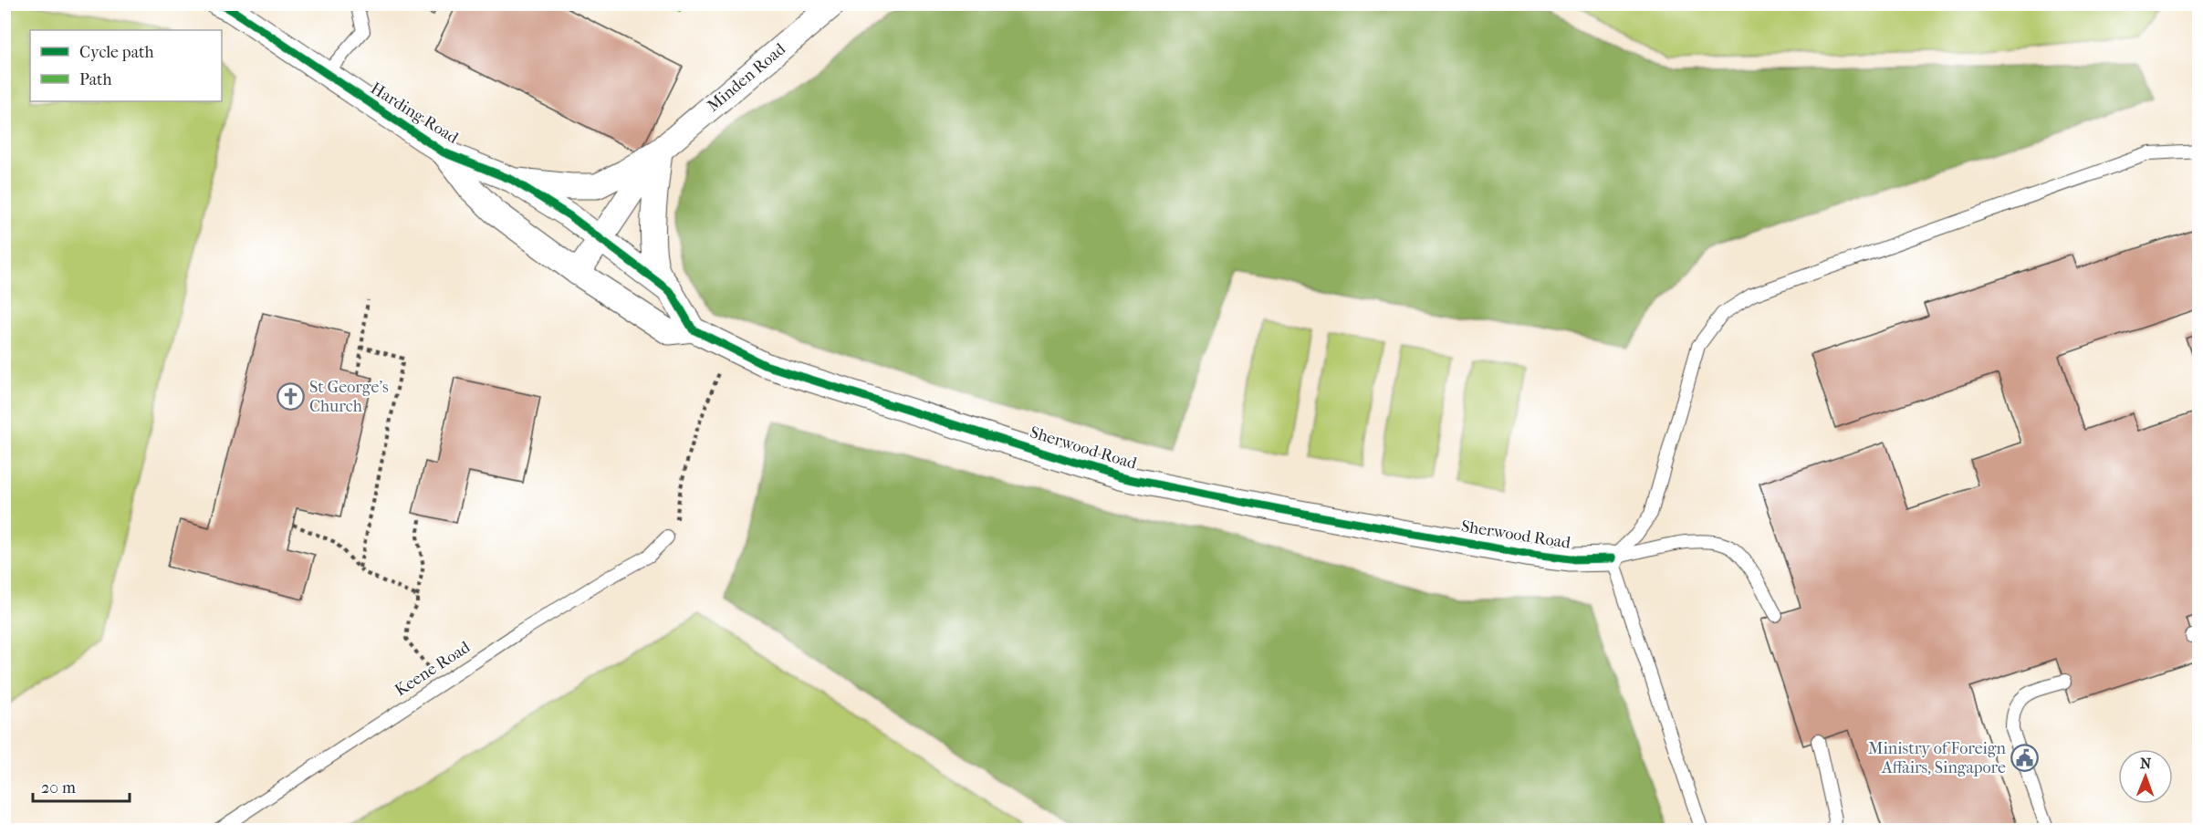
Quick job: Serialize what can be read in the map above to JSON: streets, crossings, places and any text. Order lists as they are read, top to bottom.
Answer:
{
  "streets": {
    "street": ["Minden Road", "Harding Road", "Sherwood Road"],
    "lane": ["Keene Road"]
  },
  "crossings": [
    ["Minden Road", "Harding Road"],
    ["Minden Road", "Sherwood Road"],
    ["Harding Road", "Sherwood Road"]
  ],
  "places": {
    "church": ["St George's Church"],
    "public building": ["Ministry of Foreign Affairs, Singapore"]
  },
  "legend": ["Cycle path", "Path"],
  "scale_bar": "20 m",
  "north": "top"
}
